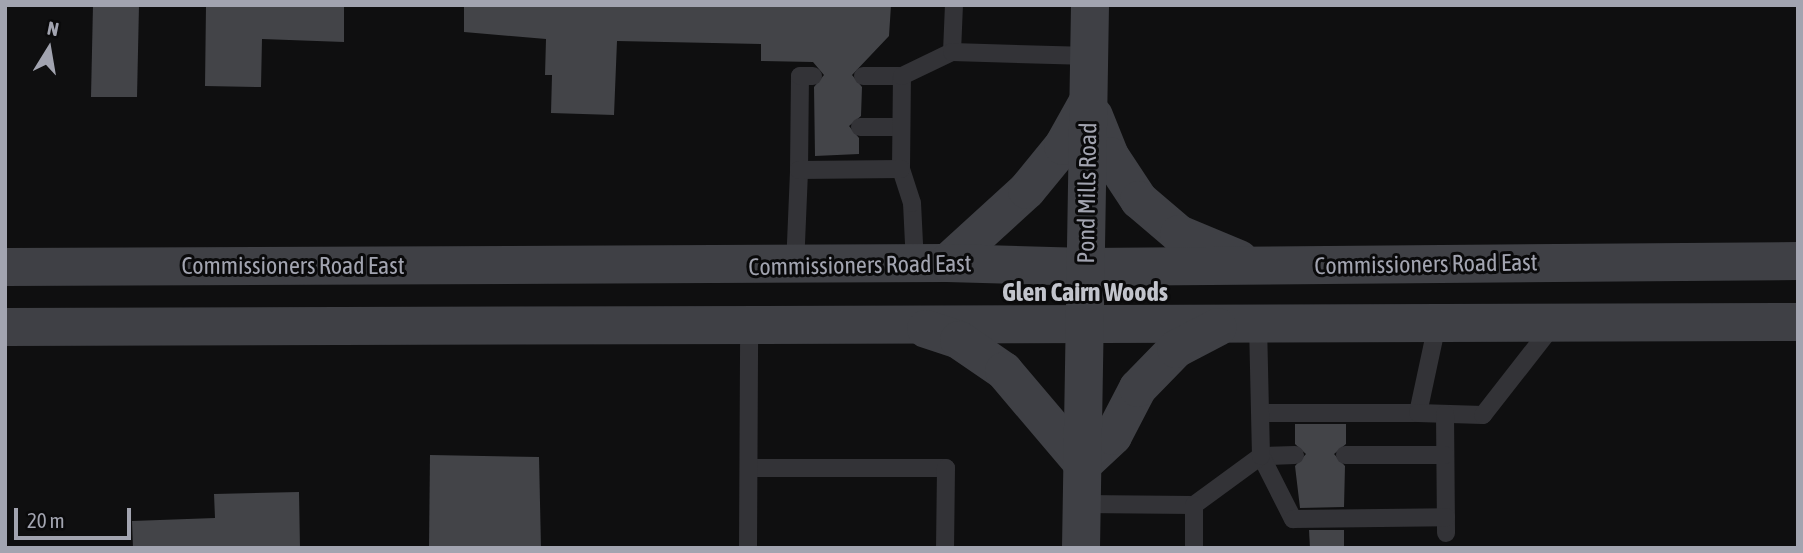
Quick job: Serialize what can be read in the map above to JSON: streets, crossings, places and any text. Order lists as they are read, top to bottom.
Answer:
{
  "streets": {
    "main road": ["Pond Mills Road", "Commissioners Road East"]
  },
  "crossings": [
    ["Pond Mills Road", "Commissioners Road East"]
  ],
  "districts": ["Glen Cairn Woods"],
  "scale_bar": "20 m",
  "north": "top"
}
